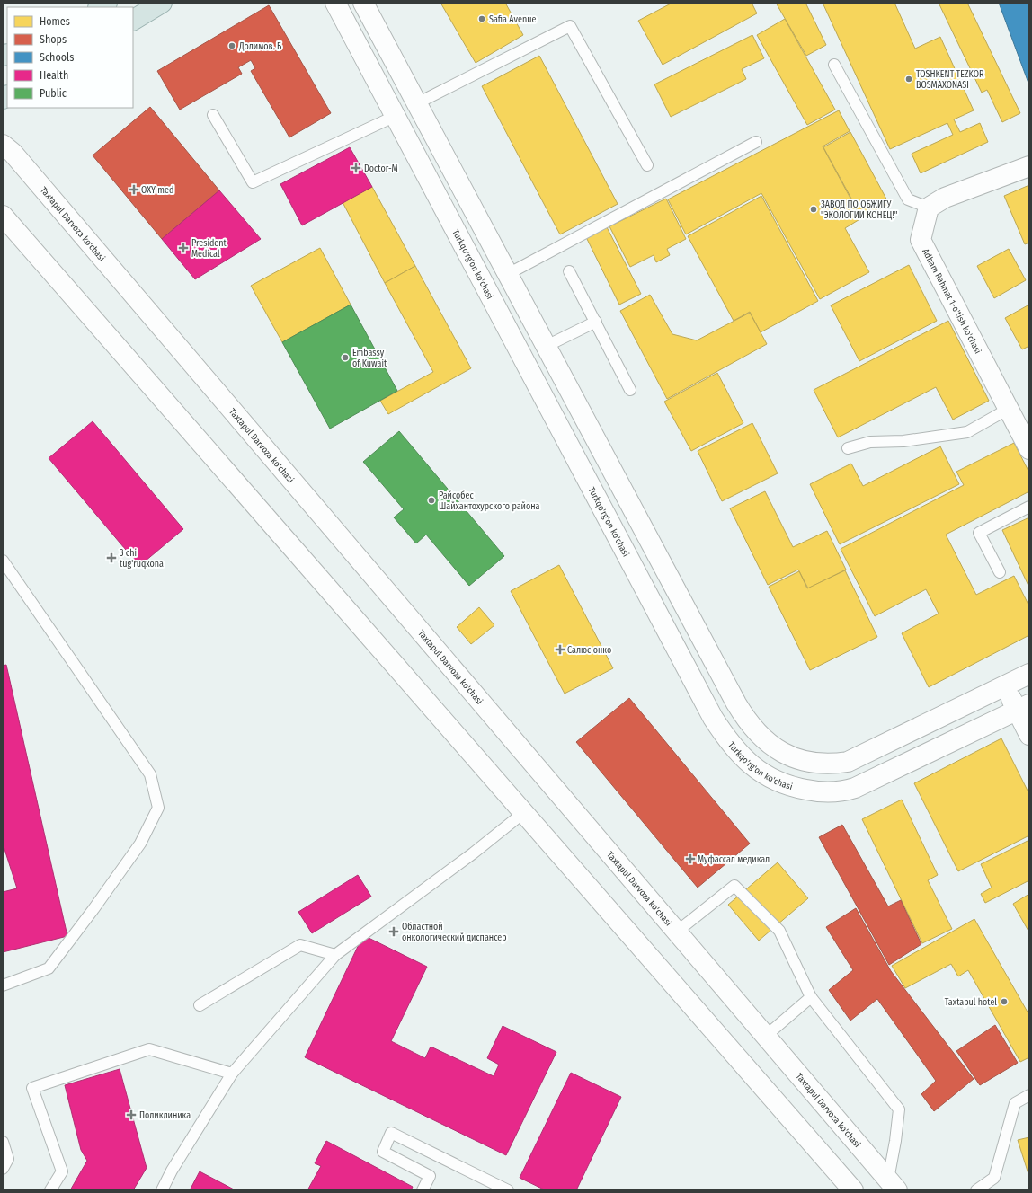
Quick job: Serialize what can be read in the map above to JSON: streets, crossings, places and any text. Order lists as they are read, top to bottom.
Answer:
{
  "streets": {
    "street": ["Taxtapul Darvoza ko'chasi", "Turkqo'rg'on ko'chasi", "Adham Rahmat 1-o'tish ko'chasi"]
  },
  "places": {
    "other": [
      "Safia Avenue",
      "Долимов. Б",
      "TOSHKENT TEZKOR BOSMAXONASI",
      "ЗАВОД ПО ОБЖИГУ \"ЭКОЛОГИИ КОНЕЦ!\"",
      "Embassy of Kuwait",
      "Райсобес Шайхантохурского района",
      "Taxtapul hotel"
    ],
    "health": [
      "Doctor-M",
      "OXY med",
      "President Medical",
      "3 chi tug'ruqxona",
      "Салюс онко",
      "Муфассал медикал",
      "Областной онкологический диспансер",
      "Поликлиника"
    ]
  },
  "legend": [
    "Homes",
    "Shops",
    "Schools",
    "Health",
    "Public"
  ]
}
